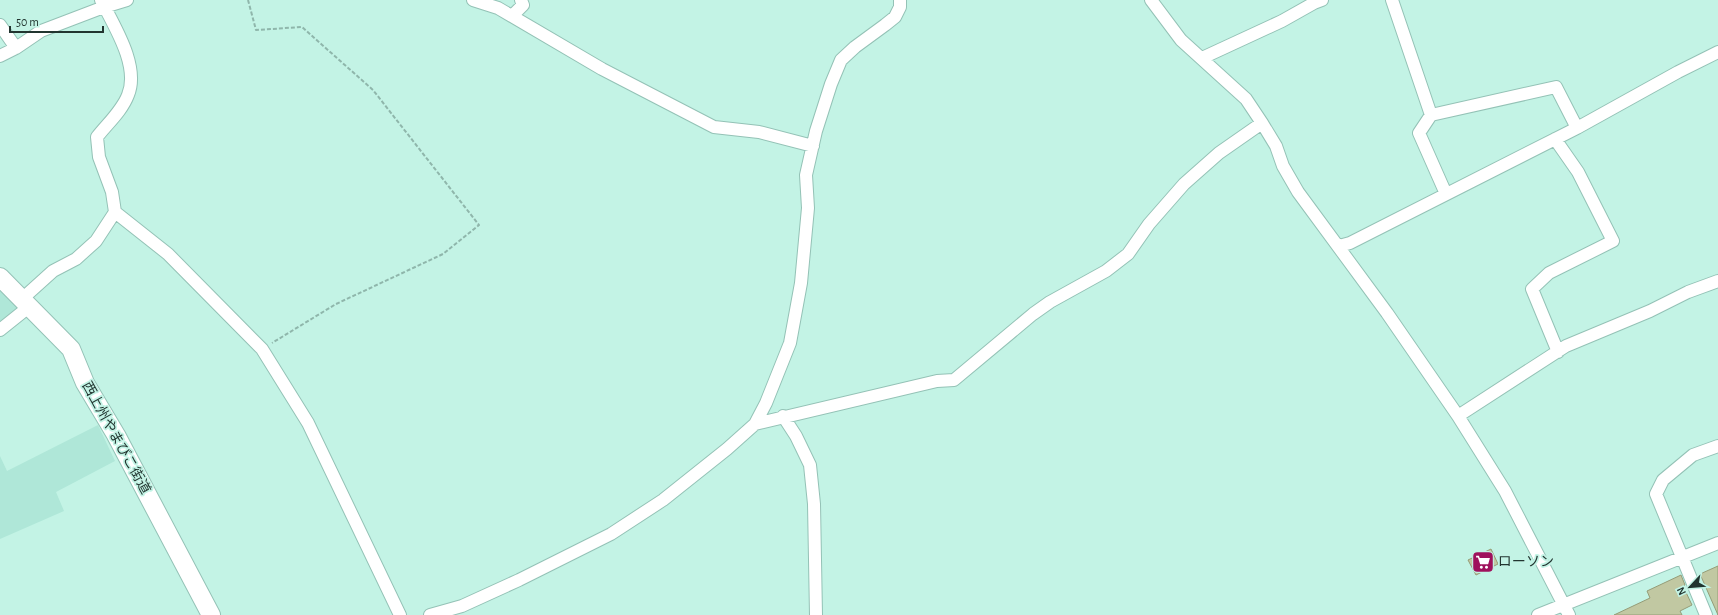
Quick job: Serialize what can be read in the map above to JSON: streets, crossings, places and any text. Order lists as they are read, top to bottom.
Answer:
{
  "streets": {
    "highway": ["西上州やまびこ街道"]
  },
  "places": {
    "supermarket": ["ローソン"]
  },
  "scale_bar": "50 m",
  "north": "bottom left"
}
